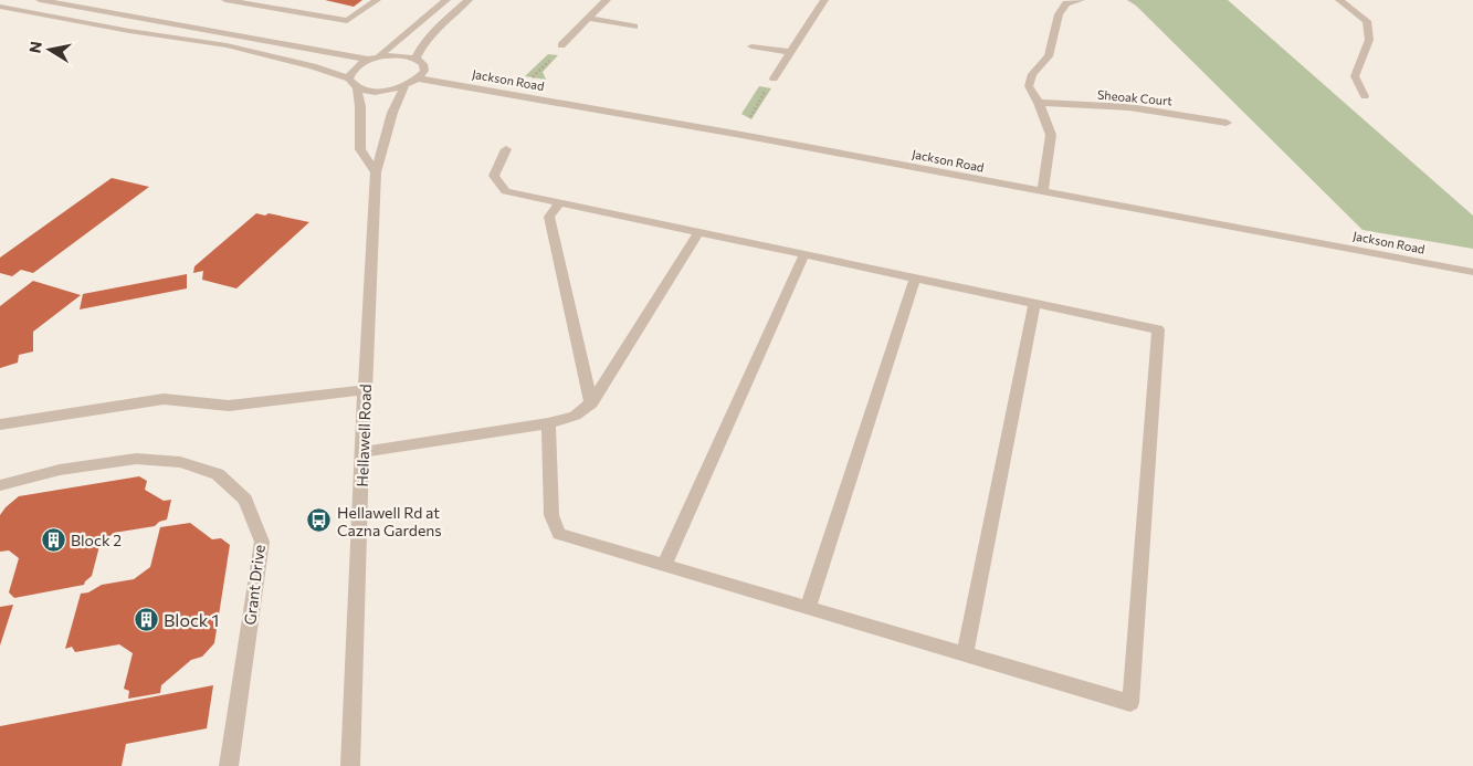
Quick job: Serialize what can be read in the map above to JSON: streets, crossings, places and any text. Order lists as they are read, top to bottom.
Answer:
{
  "streets": {
    "street": [
      "Jackson Road",
      "Sheoak Court",
      "Hellawell Road",
      "Grant Drive"
    ]
  },
  "places": {
    "bus stop": ["Hellawell Rd at Cazna Gardens"],
    "building": ["Block 2", "Block 1"]
  },
  "north": "left"
}
